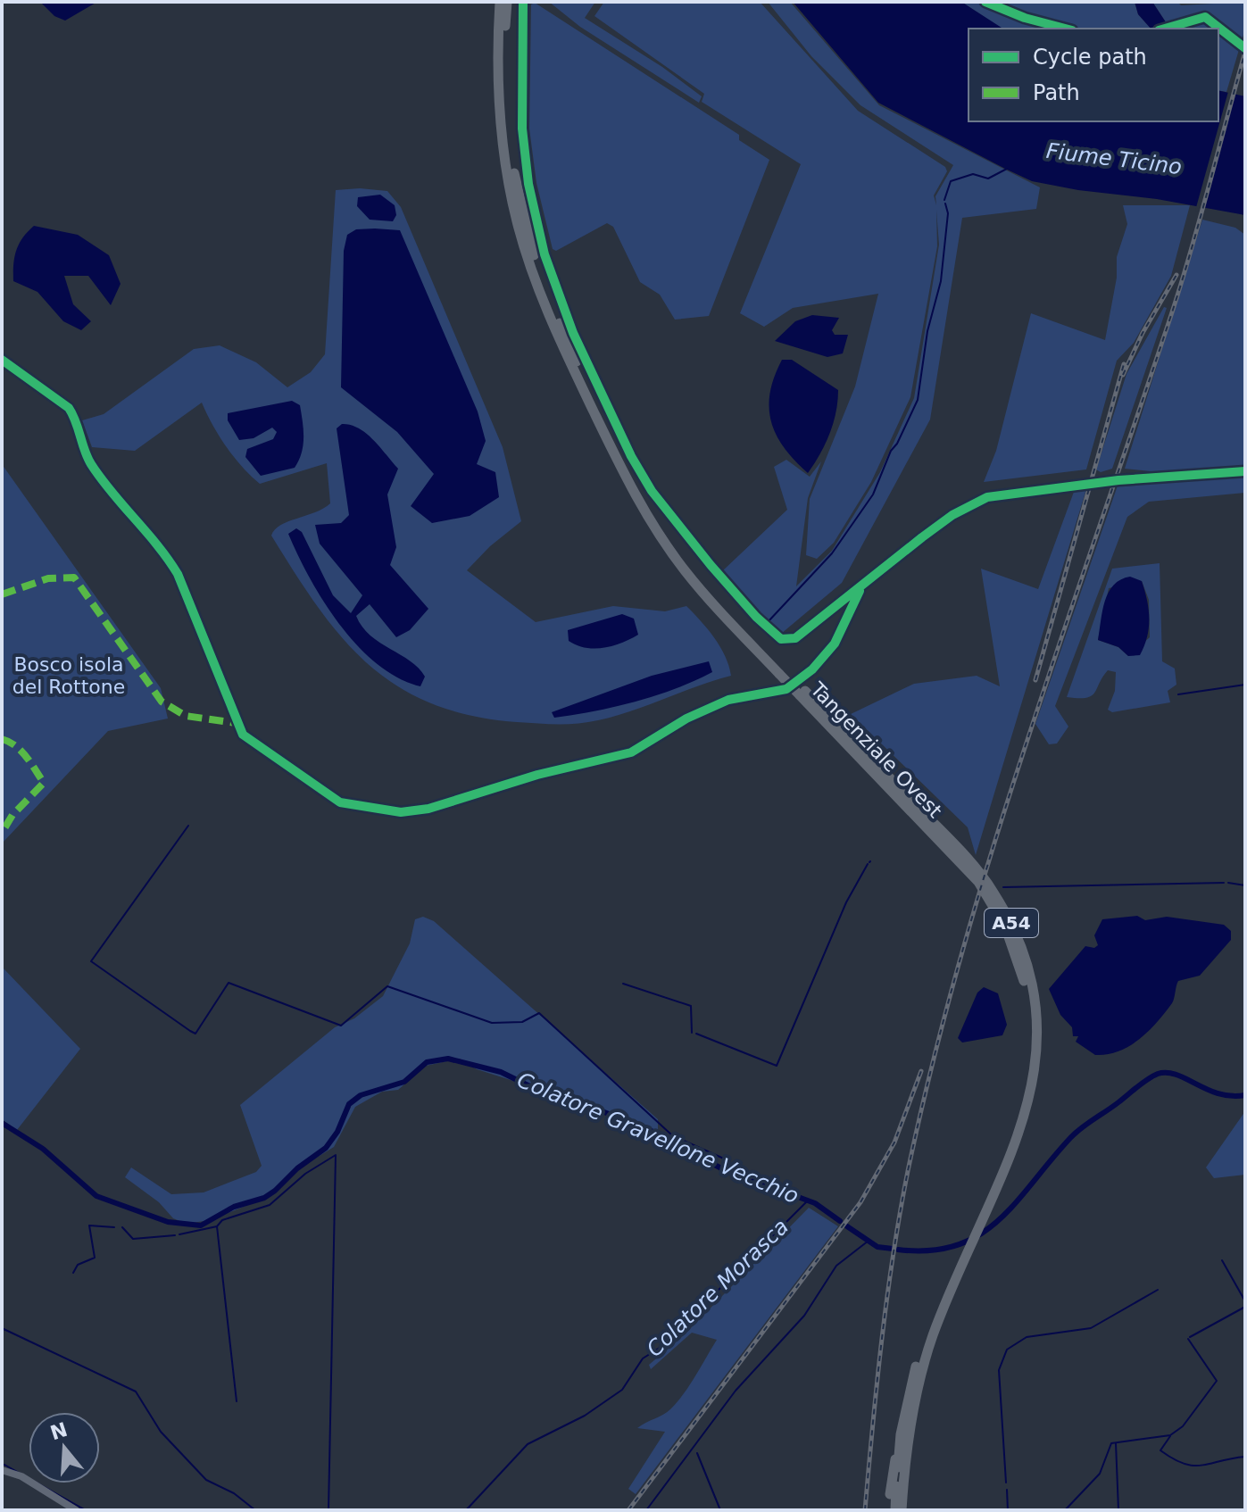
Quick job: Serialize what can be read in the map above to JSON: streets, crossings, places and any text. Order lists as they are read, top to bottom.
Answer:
{
  "streets": {
    "highway": ["Tangenziale Ovest", "A54"]
  },
  "water": ["Fiume Ticino", "Colatore Gravellone Vecchio", "Colatore Morasca"],
  "parks": ["Bosco isola del Rottone"],
  "legend": ["Cycle path", "Path"],
  "north": "top"
}
